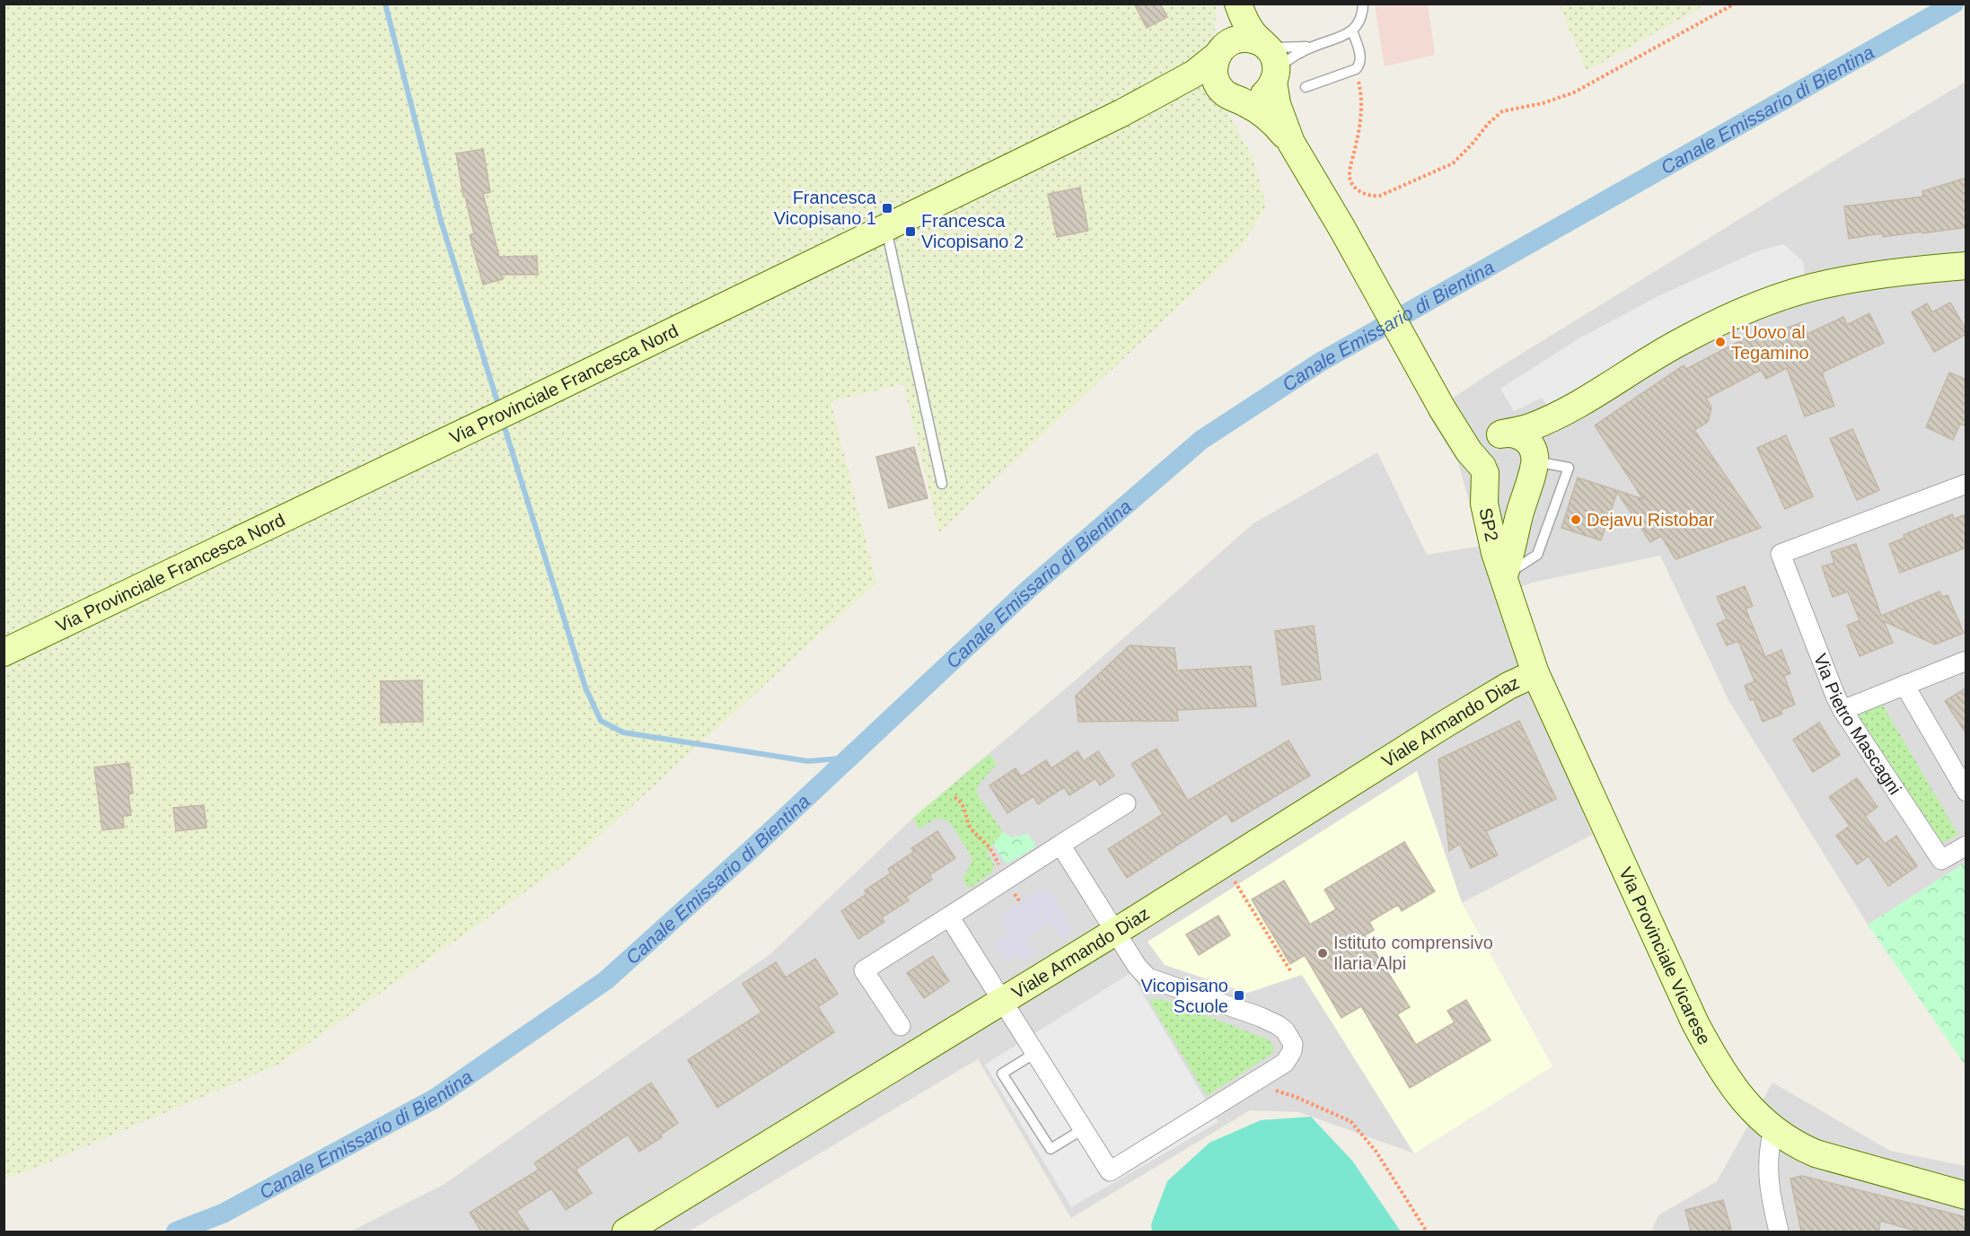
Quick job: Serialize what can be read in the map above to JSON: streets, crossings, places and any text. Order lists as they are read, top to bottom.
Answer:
{
  "streets": {
    "main road": [
      "Via Provinciale Francesca Nord",
      "SP2",
      "Viale Armando Diaz",
      "Via Provinciale Vicarese"
    ],
    "street": ["Via Pietro Mascagni"]
  },
  "crossings": [
    ["SP2", "Via Provinciale Vicarese"],
    ["Viale Armando Diaz", "Via Provinciale Vicarese"]
  ],
  "water": ["Canale Emissario di Bientina"],
  "places": {
    "transit": ["Francesca Vicopisano 1", "Francesca Vicopisano 2", "Vicopisano Scuole"],
    "other": ["L'Uovo al Tegamino", "Dejavu Ristobar", "Istituto comprensivo Ilaria Alpi"]
  }
}
